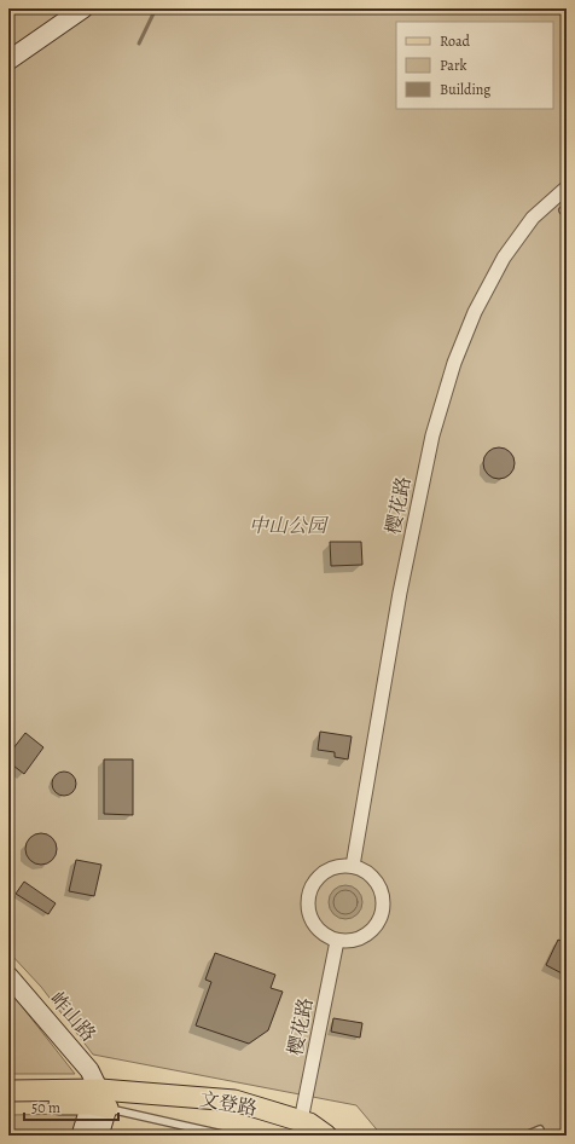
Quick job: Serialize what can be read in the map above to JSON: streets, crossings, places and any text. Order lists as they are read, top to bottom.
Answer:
{
  "streets": {
    "main road": ["文登路"],
    "street": ["樱花路", "岞山路"]
  },
  "crossings": [
    ["樱花路", "文登路"],
    ["岞山路", "文登路"]
  ],
  "parks": ["中山公园"],
  "legend": ["Road", "Park", "Building"],
  "scale_bar": "50 m"
}
